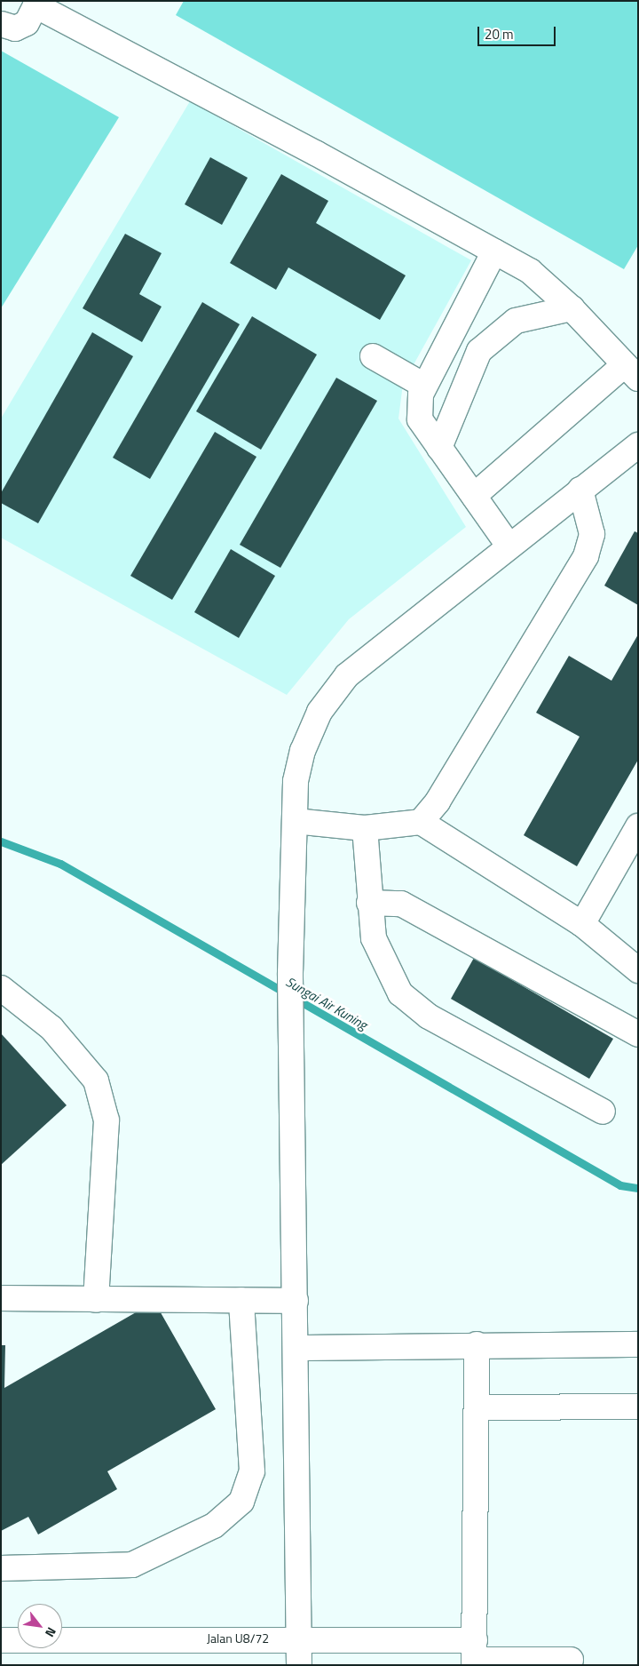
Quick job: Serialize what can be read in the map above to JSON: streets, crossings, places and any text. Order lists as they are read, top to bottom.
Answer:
{
  "streets": {
    "street": ["Jalan U8/72"]
  },
  "water": ["Sungai Air Kuning"],
  "scale_bar": "20 m",
  "north": "bottom right"
}
